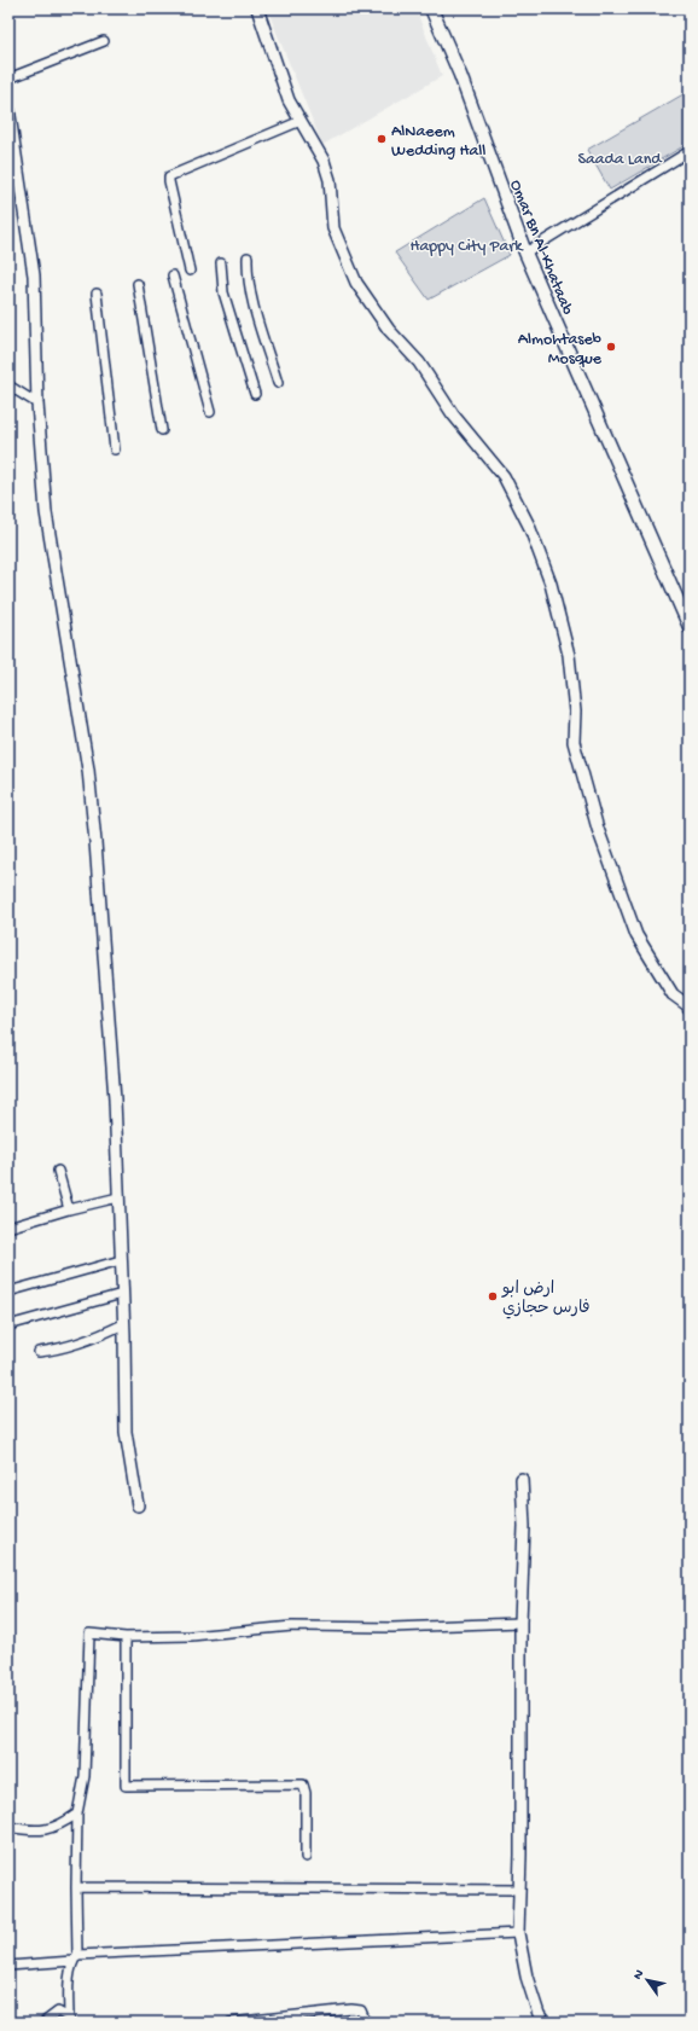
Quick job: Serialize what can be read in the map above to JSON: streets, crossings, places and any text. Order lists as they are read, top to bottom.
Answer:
{
  "streets": {
    "main road": ["Omar Bn Al-Khataab"]
  },
  "parks": ["Saada Land", "Happy City Park"],
  "places": ["AlNaeem Wedding Hall", "Almohtaseb Mosque", "ارض ابو فارس حجازي"],
  "north": "top left"
}
